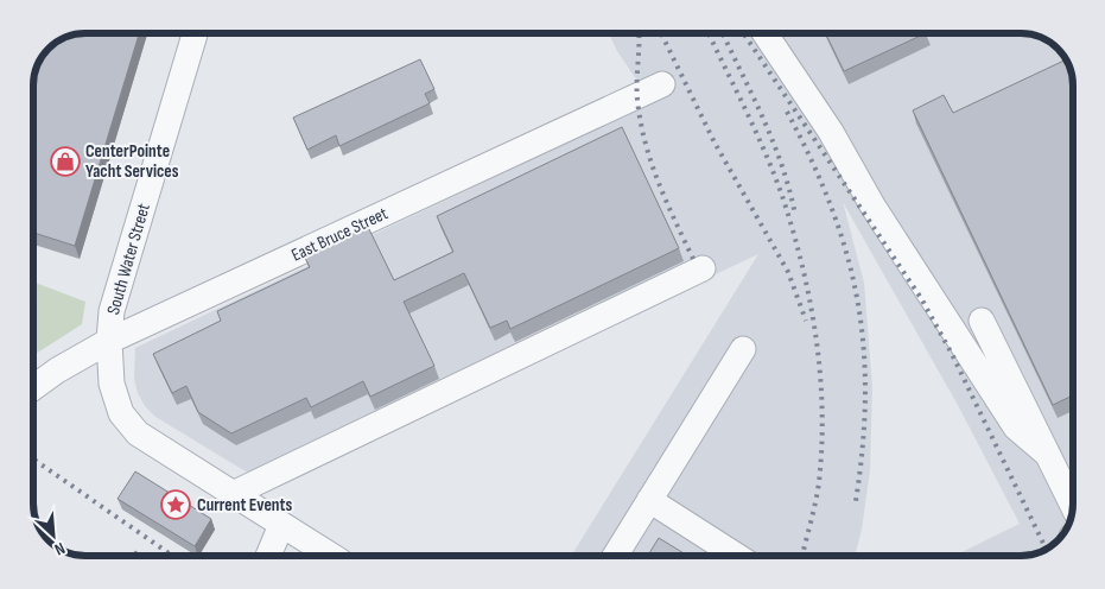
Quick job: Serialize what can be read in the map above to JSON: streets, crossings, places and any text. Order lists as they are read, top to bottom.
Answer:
{
  "streets": {
    "street": ["East Bruce Street", "South Water Street"]
  },
  "crossings": [
    ["East Bruce Street", "South Water Street"]
  ],
  "places": {
    "shop": ["CenterPointe Yacht Services"],
    "place": ["Current Events"]
  },
  "north": "bottom right"
}
